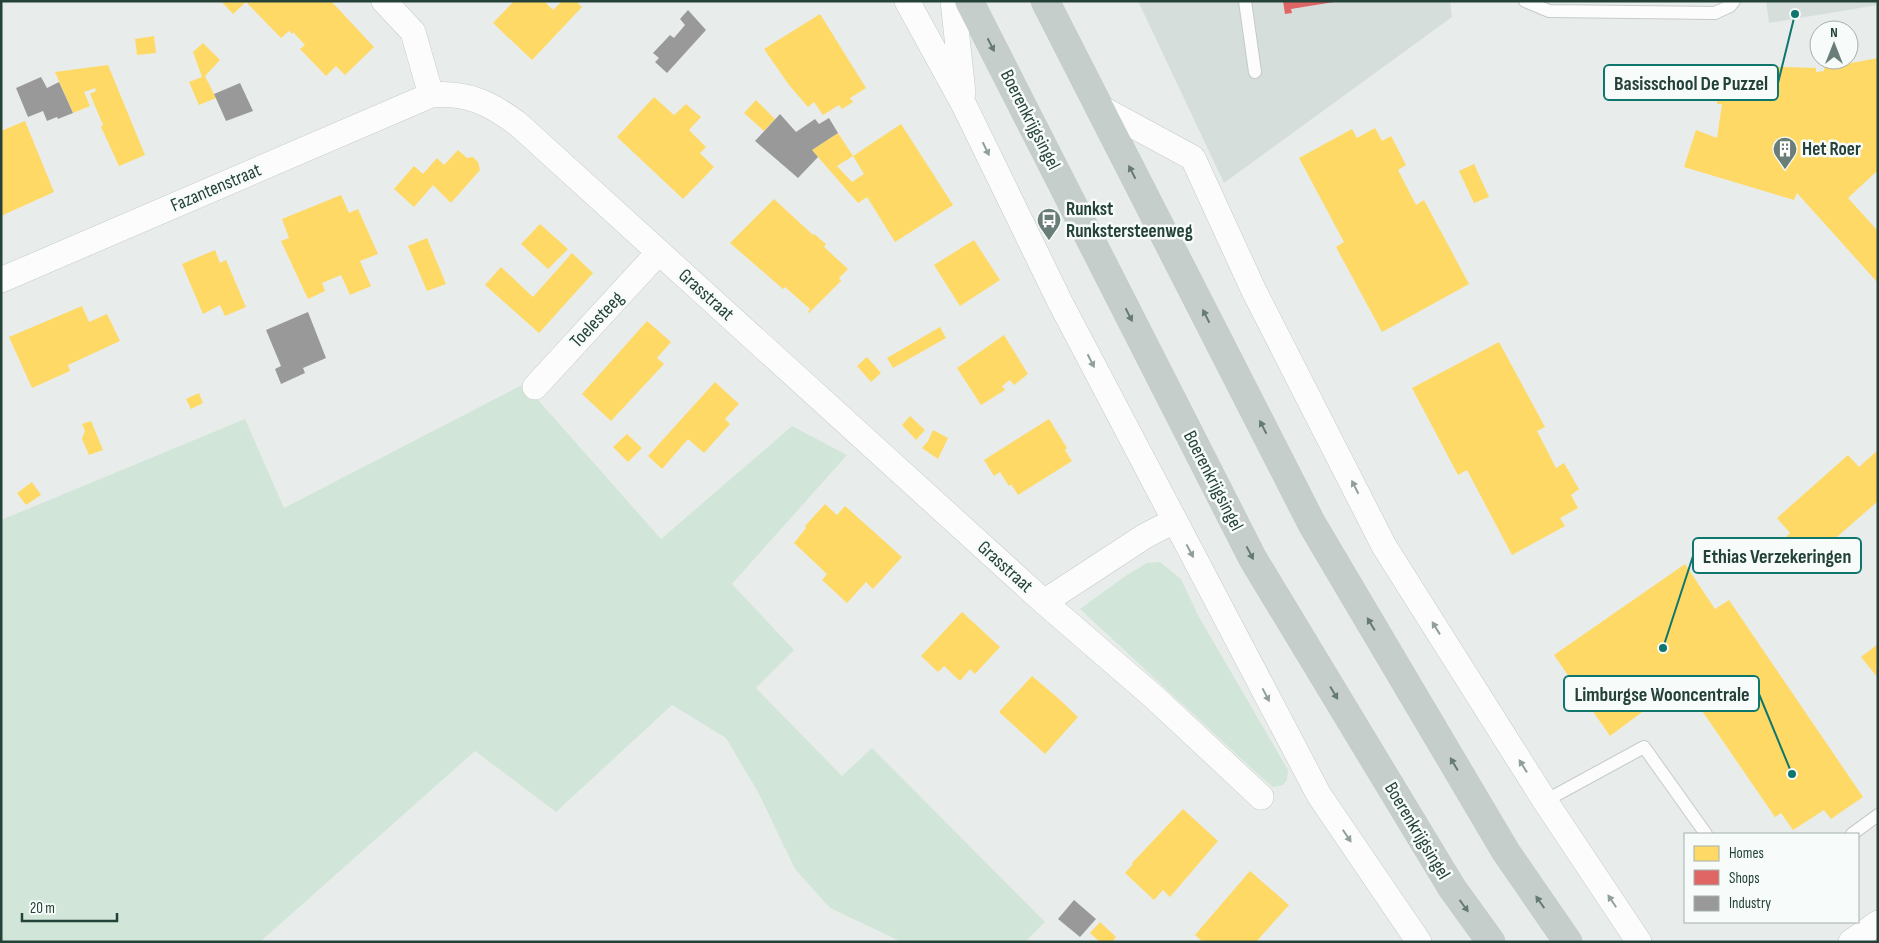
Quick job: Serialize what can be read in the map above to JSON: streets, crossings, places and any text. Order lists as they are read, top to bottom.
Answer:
{
  "streets": {
    "highway": ["Boerenkrijgsingel"],
    "street": ["Fazantenstraat", "Grasstraat", "Toelesteeg"]
  },
  "crossings": [
    ["Fazantenstraat", "Grasstraat"],
    ["Grasstraat", "Toelesteeg"]
  ],
  "places": {
    "other": ["Basisschool De Puzzel", "Ethias Verzekeringen", "Limburgse Wooncentrale"],
    "building": ["Het Roer"],
    "bus stop": ["Runkst Runkstersteenweg"]
  },
  "legend": ["Homes", "Shops", "Industry"],
  "scale_bar": "20 m",
  "north": "top"
}
